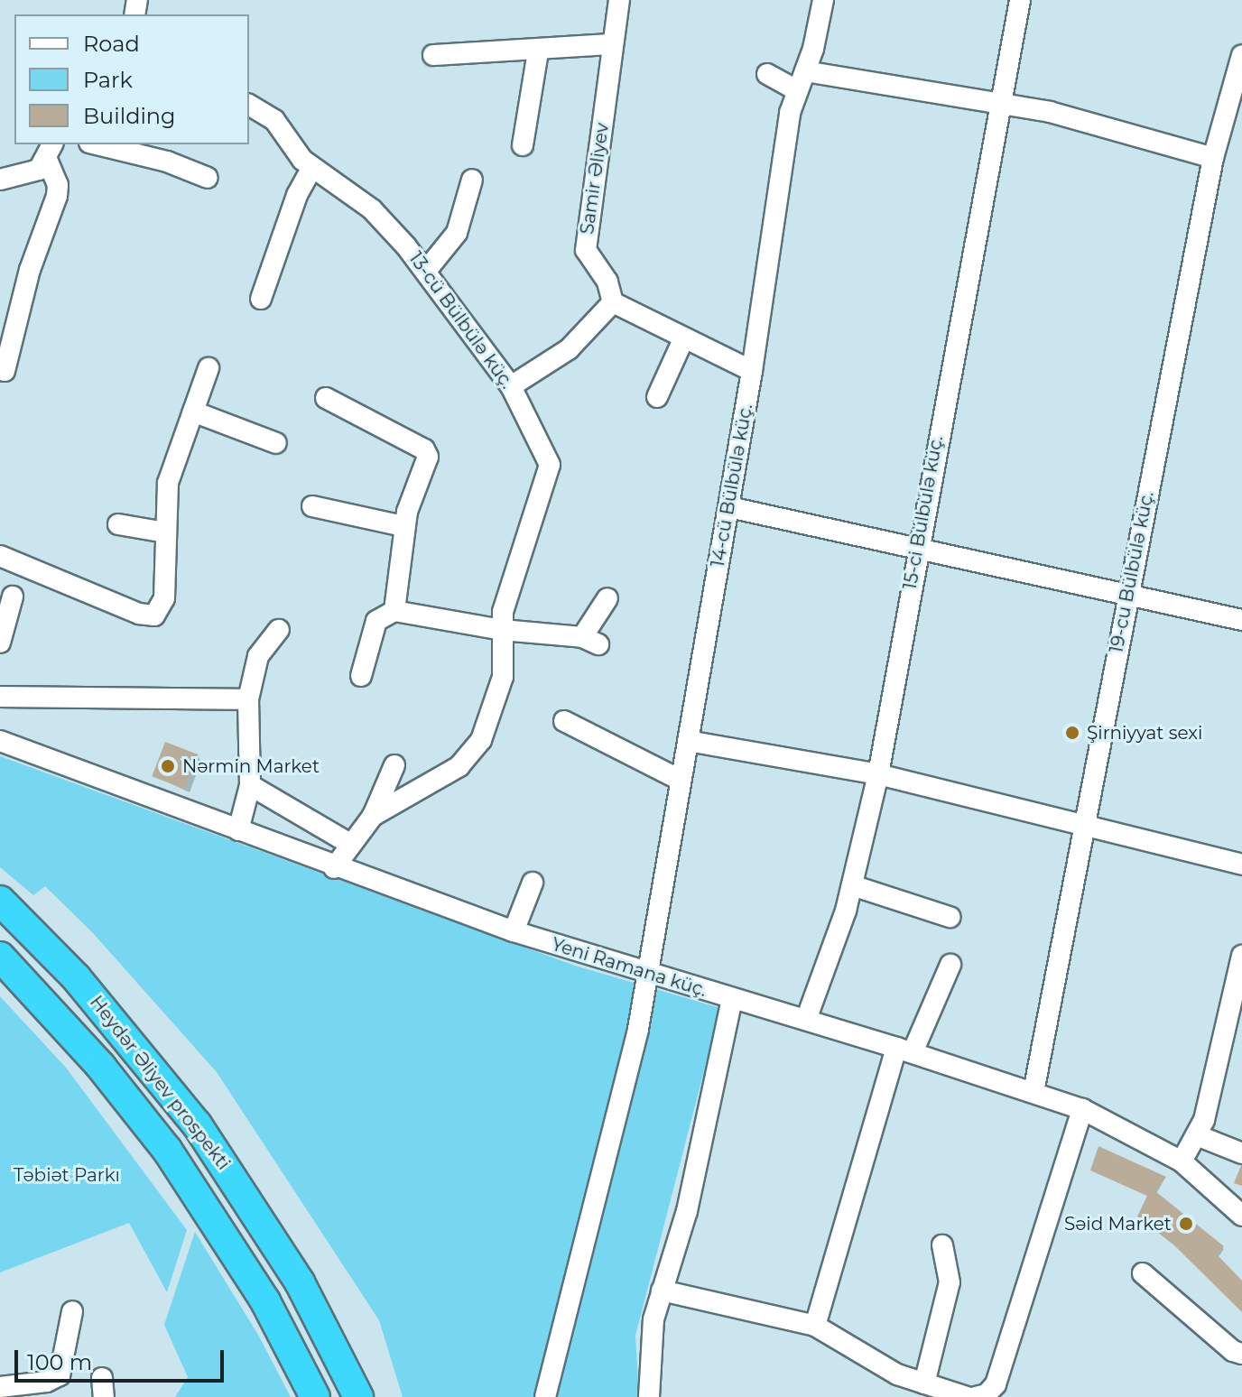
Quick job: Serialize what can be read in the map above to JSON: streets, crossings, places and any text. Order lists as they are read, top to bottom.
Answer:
{
  "streets": {
    "highway": ["Heydər Əliyev prospekti"],
    "street": [
      "Samir Əliyev",
      "13-cü Bülbülə küç.",
      "14-cü Bülbülə küç.",
      "15-ci Bülbülə küç.",
      "19-cu Bülbülə küç.",
      "Yeni Ramana küç."
    ]
  },
  "crossings": [
    ["13-cü Bülbülə küç.", "Yeni Ramana küç."],
    ["14-cü Bülbülə küç.", "Yeni Ramana küç."],
    ["15-ci Bülbülə küç.", "Yeni Ramana küç."],
    ["19-cu Bülbülə küç.", "Yeni Ramana küç."]
  ],
  "parks": ["Təbiət Parkı"],
  "places": ["Şirniyyat sexi", "Nərmin Market", "Səid Market"],
  "legend": ["Road", "Park", "Building"],
  "scale_bar": "100 m"
}
